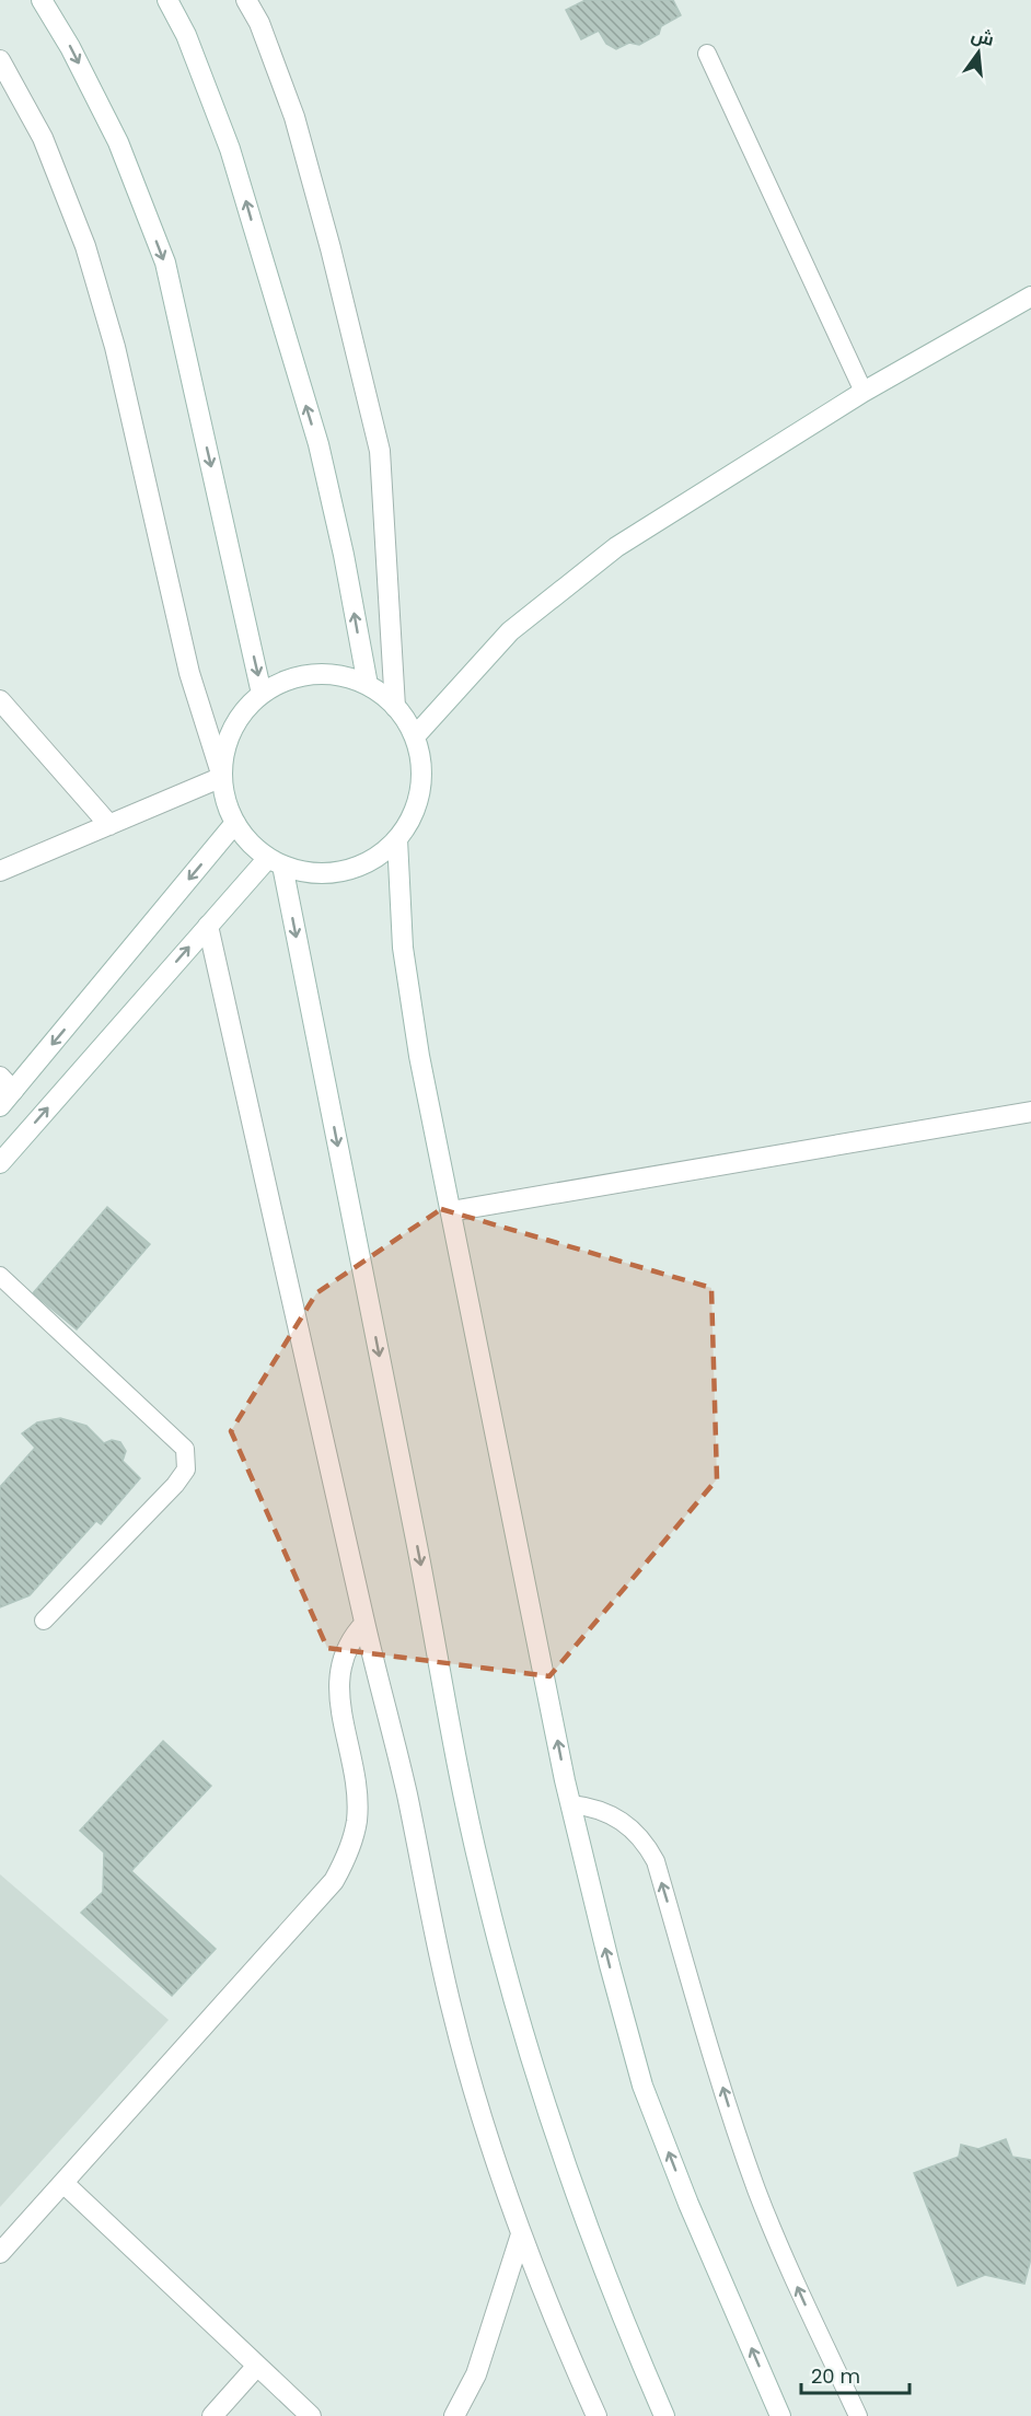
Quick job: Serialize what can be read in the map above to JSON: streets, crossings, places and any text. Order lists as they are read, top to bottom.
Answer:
{
  "scale_bar": "20 m",
  "north": "top"
}
